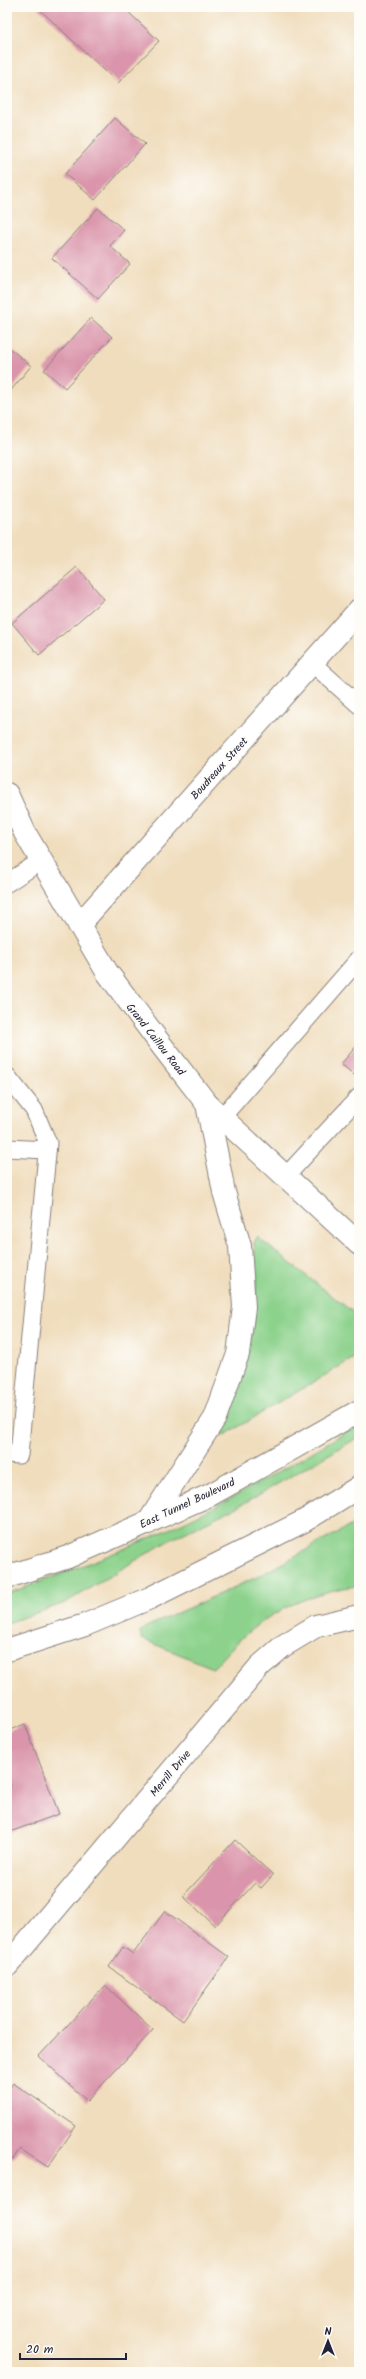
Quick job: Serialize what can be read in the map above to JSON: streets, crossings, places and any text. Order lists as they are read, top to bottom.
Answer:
{
  "streets": {
    "main road": [
      "Boudreaux Street",
      "Grand Caillou Road",
      "East Tunnel Boulevard",
      "Merrill Drive"
    ]
  },
  "crossings": [
    ["Boudreaux Street", "Grand Caillou Road"]
  ],
  "scale_bar": "20 m",
  "north": "top"
}
